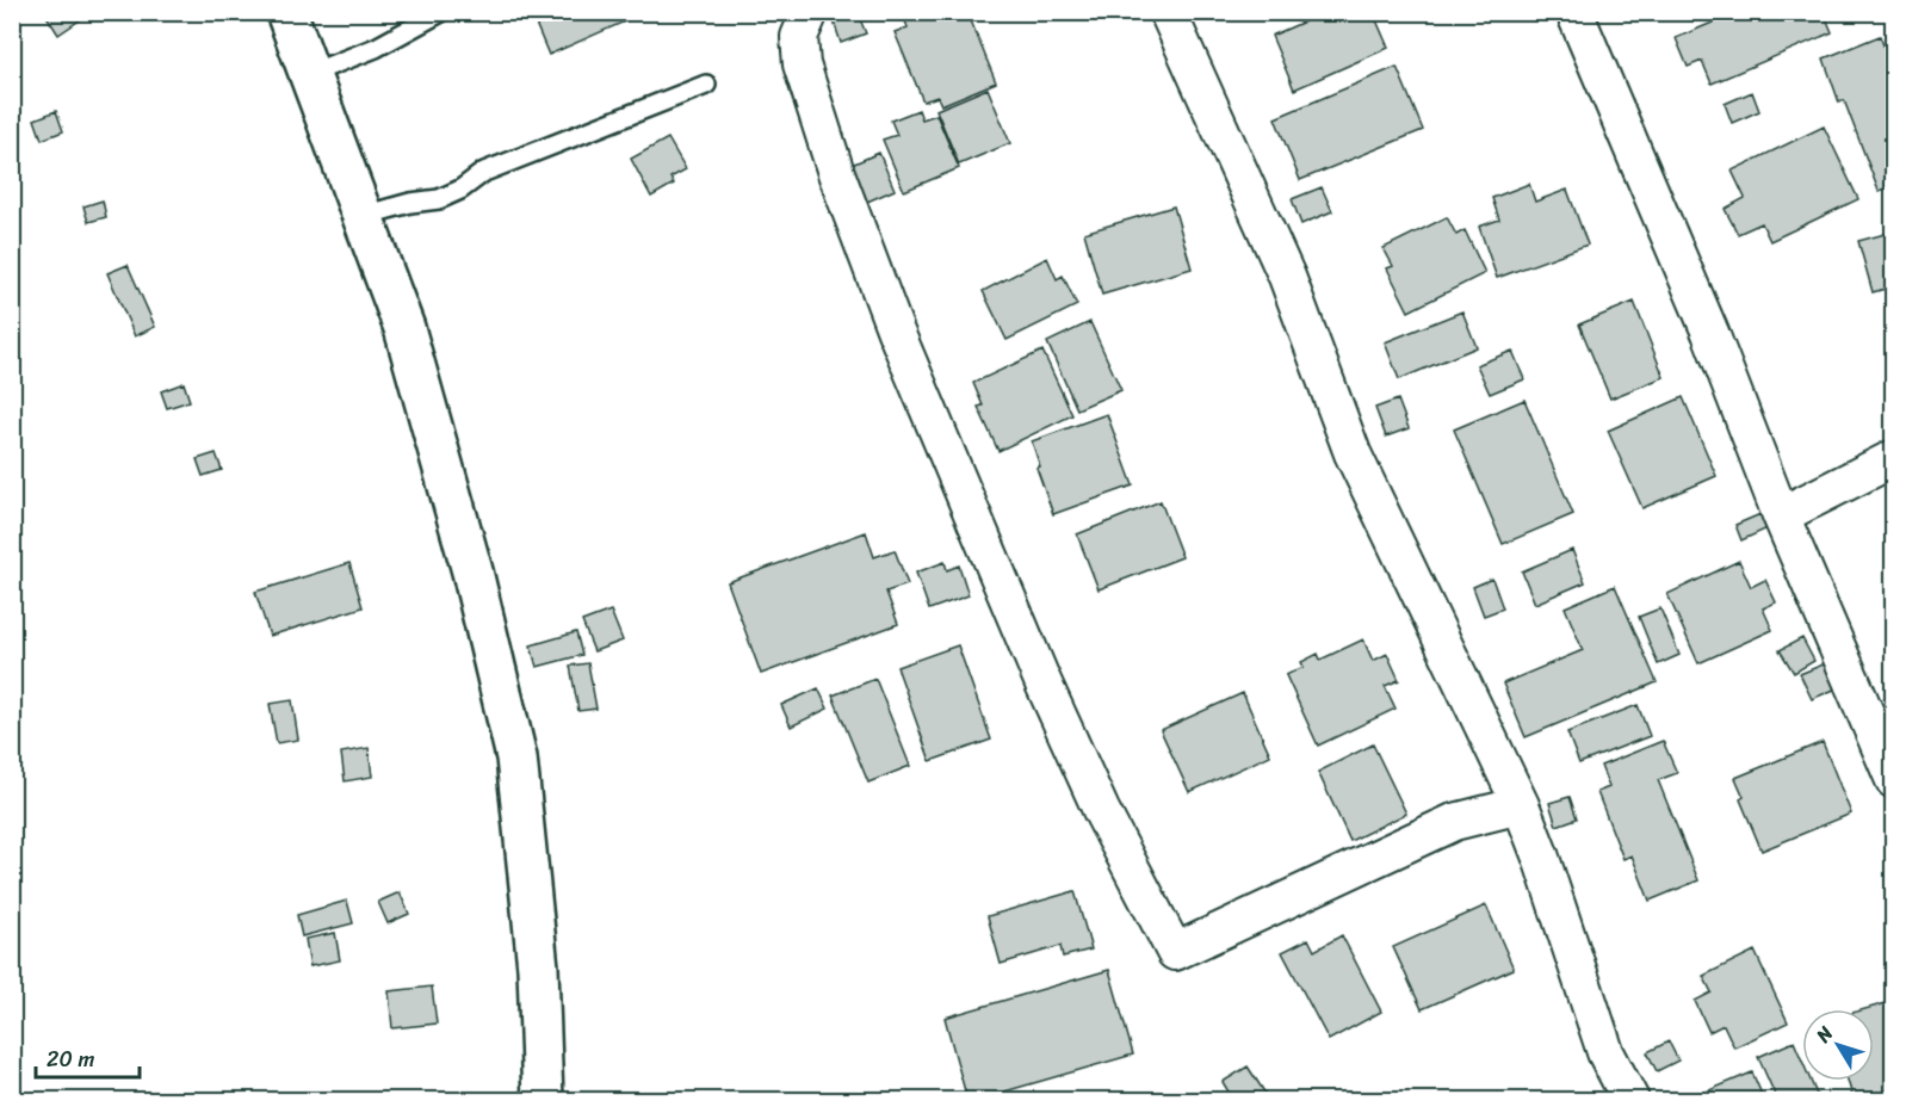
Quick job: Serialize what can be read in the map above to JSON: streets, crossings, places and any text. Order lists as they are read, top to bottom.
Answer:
{
  "scale_bar": "20 m",
  "north": "top left"
}
